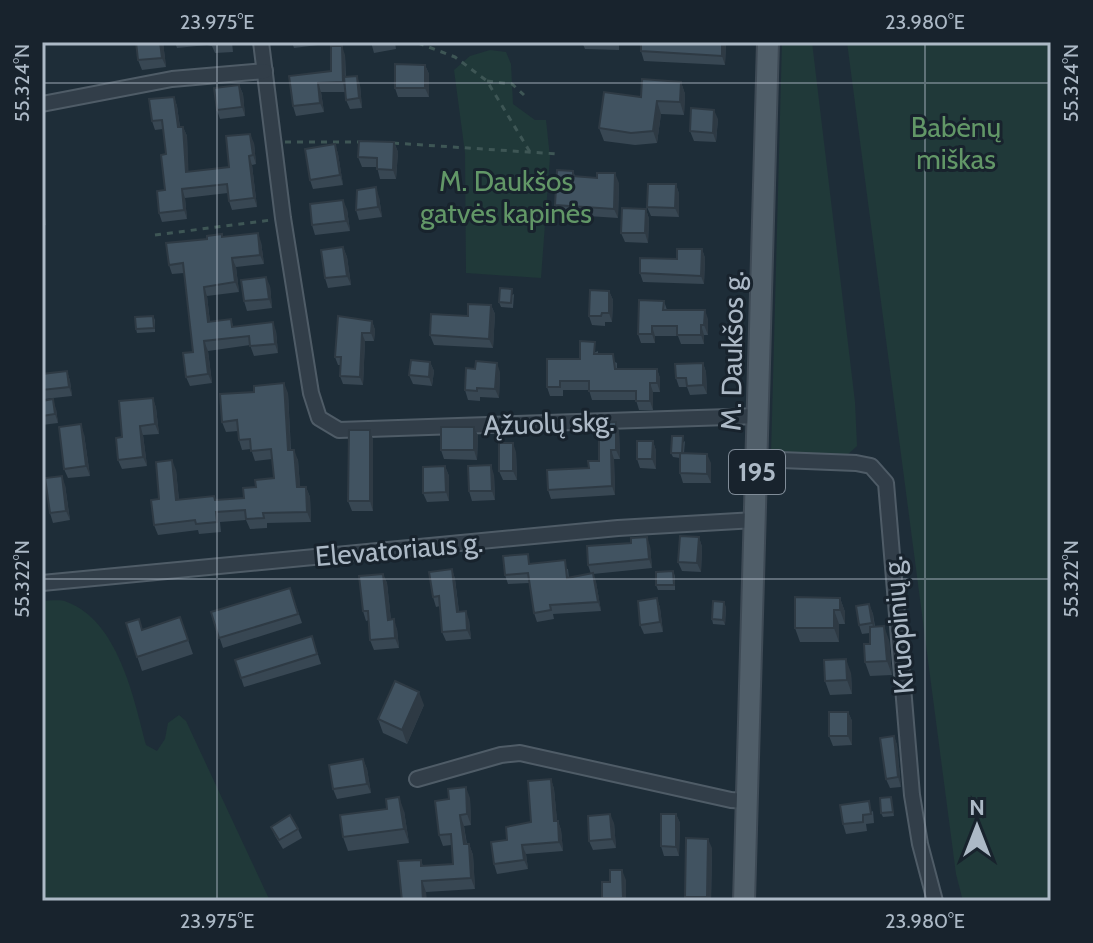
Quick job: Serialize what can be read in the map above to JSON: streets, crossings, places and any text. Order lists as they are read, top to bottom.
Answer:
{
  "streets": {
    "main road": ["M. Daukšos g.", "195"],
    "street": ["Ąžuolų skg.", "Elevatoriaus g.", "Kruopinių g."]
  },
  "crossings": [
    ["M. Daukšos g.", "Ąžuolų skg."],
    ["M. Daukšos g.", "Elevatoriaus g."],
    ["M. Daukšos g.", "Kruopinių g."]
  ],
  "parks": ["Babėnų miškas", "M. Daukšos gatvės kapinės"],
  "north": "top",
  "coordinates": [
    "23.975°E",
    "23.980°E",
    "55.324°N",
    "55.322°N"
  ]
}
